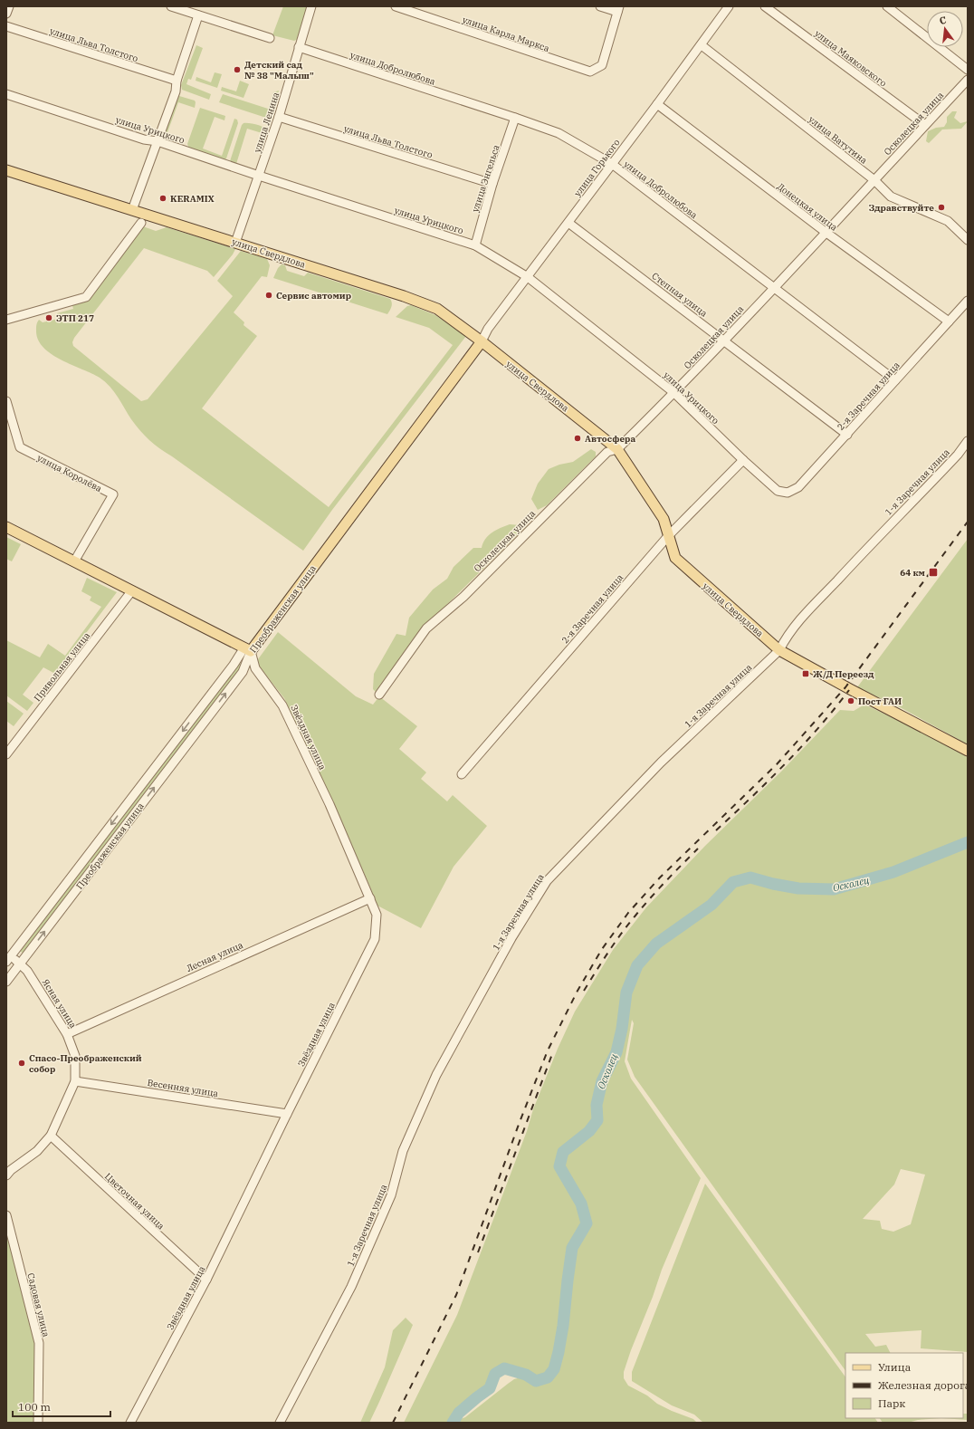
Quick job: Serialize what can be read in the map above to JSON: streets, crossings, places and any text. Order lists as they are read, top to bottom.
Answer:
{
  "streets": {
    "main road": ["улица Свердлова", "Преображенская улица"],
    "street": [
      "улица Карла Маркса",
      "улица Льва Толстого",
      "улица Маяковского",
      "улица Добролюбова",
      "улица Ленина",
      "Осколецкая улица",
      "улица Урицкого",
      "улица Ватутина",
      "улица Горького",
      "улица Энгельса",
      "Донецкая улица",
      "Степная улица",
      "2-я Заречная улица",
      "улица Королёва",
      "1-я Заречная улица",
      "Привольная улица",
      "Звёздная улица",
      "Лесная улица",
      "Ясная улица",
      "Весенняя улица",
      "Цветочная улица",
      "Садовая улица"
    ]
  },
  "crossings": [
    ["улица Льва Толстого", "улица Ленина"],
    ["улица Льва Толстого", "улица Энгельса"],
    ["улица Маяковского", "Осколецкая улица"],
    ["улица Добролюбова", "улица Ленина"],
    ["улица Добролюбова", "Осколецкая улица"],
    ["улица Добролюбова", "улица Горького"],
    ["улица Добролюбова", "улица Энгельса"],
    ["улица Добролюбова", "2-я Заречная улица"],
    ["улица Ленина", "улица Урицкого"],
    ["улица Ленина", "улица Свердлова"],
    ["Осколецкая улица", "улица Урицкого"],
    ["Осколецкая улица", "улица Ватутина"],
    ["Осколецкая улица", "Донецкая улица"],
    ["Осколецкая улица", "улица Свердлова"],
    ["Осколецкая улица", "Степная улица"],
    ["улица Урицкого", "улица Горького"],
    ["улица Урицкого", "улица Энгельса"],
    ["улица Урицкого", "2-я Заречная улица"],
    ["улица Ватутина", "улица Горького"],
    ["улица Горького", "Донецкая улица"],
    ["улица Горького", "улица Свердлова"],
    ["улица Горького", "Степная улица"],
    ["улица Горького", "Преображенская улица"],
    ["Донецкая улица", "2-я Заречная улица"],
    ["улица Свердлова", "2-я Заречная улица"],
    ["улица Свердлова", "1-я Заречная улица"],
    ["улица Свердлова", "Преображенская улица"],
    ["Степная улица", "2-я Заречная улица"],
    ["Преображенская улица", "Звёздная улица"],
    ["Преображенская улица", "Ясная улица"],
    ["Звёздная улица", "Лесная улица"],
    ["Звёздная улица", "Весенняя улица"],
    ["Звёздная улица", "Цветочная улица"],
    ["Лесная улица", "Ясная улица"],
    ["Ясная улица", "Весенняя улица"],
    ["Ясная улица", "Цветочная улица"]
  ],
  "water": ["Осколец"],
  "places": {
    "other": [
      "Детский сад № 38 \"Малыш\"",
      "KERAMIX",
      "Здравствуйте",
      "Сервис автомир",
      "ЭТП 217",
      "Автосфера",
      "Пост ГАИ",
      "Спасо-Преображенский собор"
    ],
    "transit": ["64 км", "Ж/Д Переезд"]
  },
  "legend": ["Улица", "Железная дорога", "Парк"],
  "scale_bar": "100 m",
  "north": "top"
}
